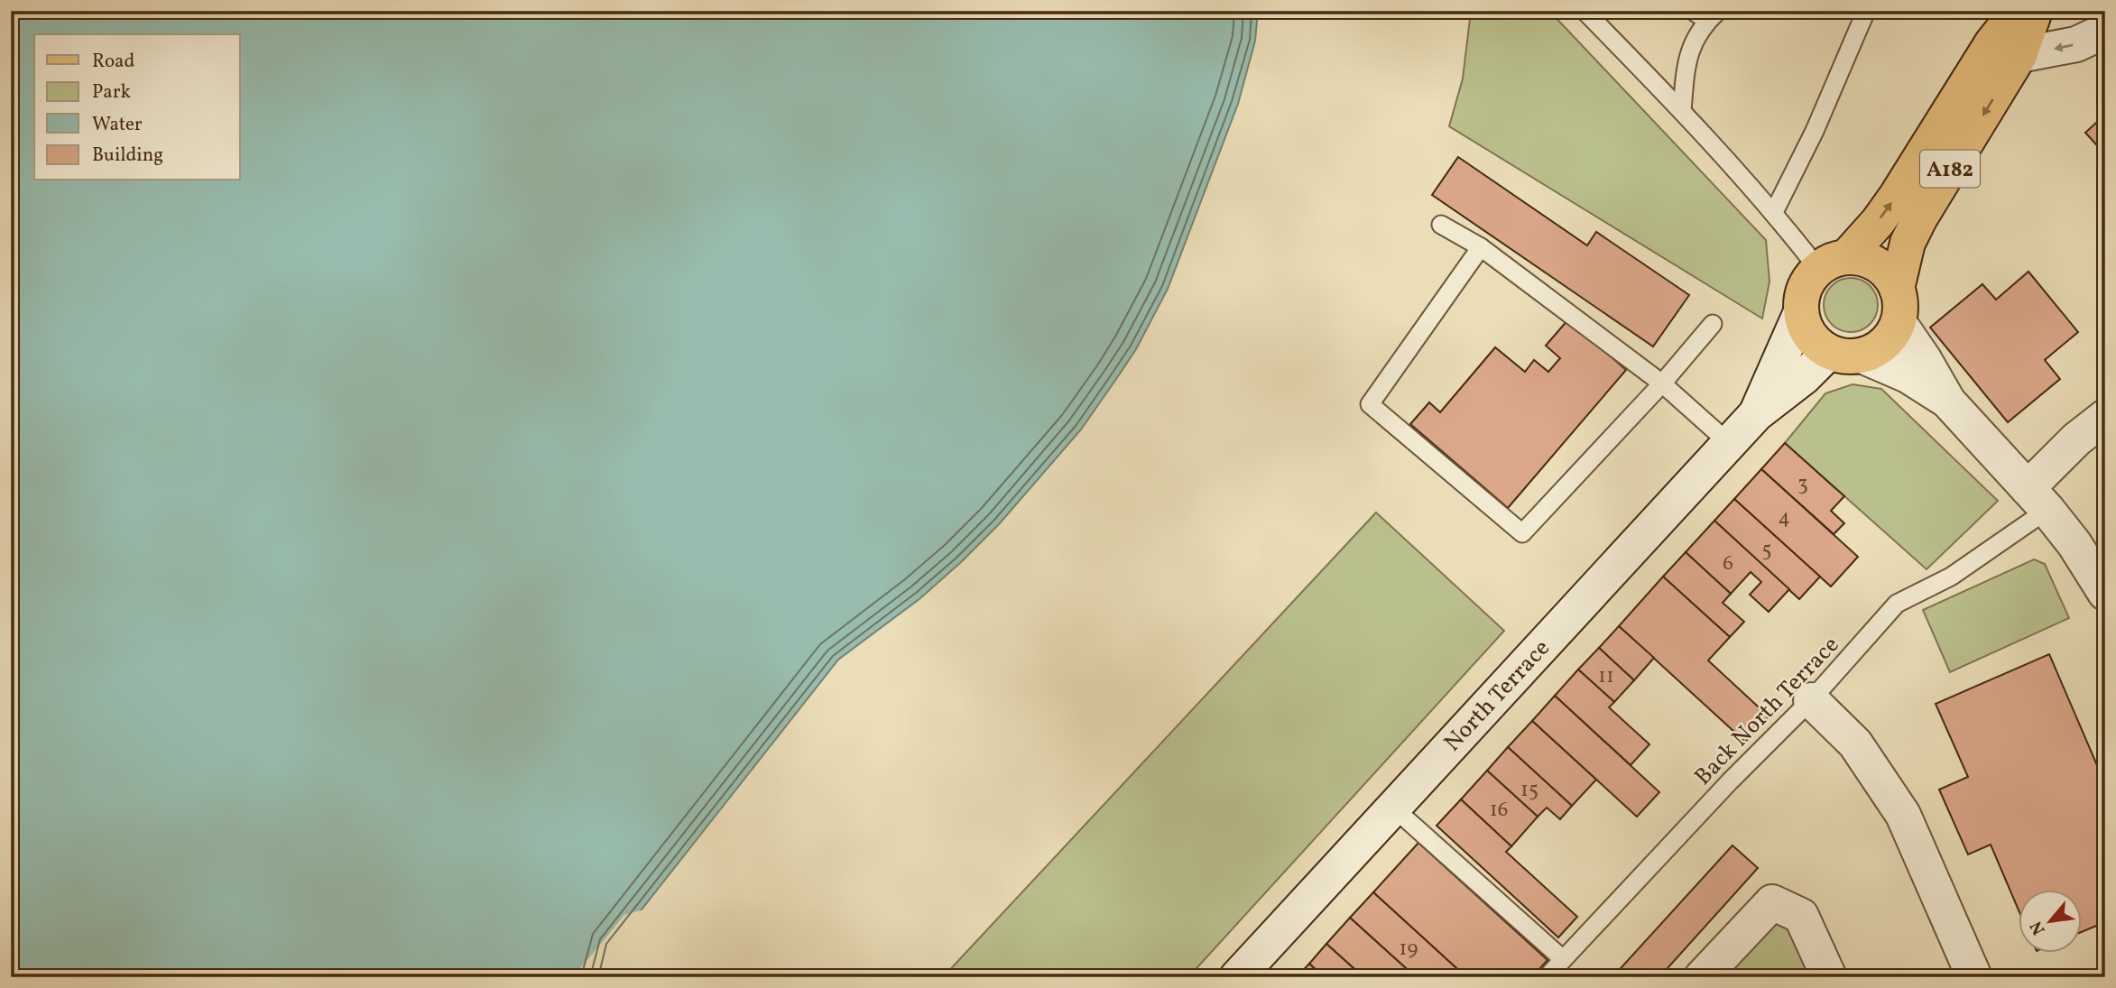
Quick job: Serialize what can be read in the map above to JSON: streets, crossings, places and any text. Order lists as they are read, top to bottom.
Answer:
{
  "streets": {
    "main road": ["A182"],
    "street": ["North Terrace"],
    "lane": ["Back North Terrace"]
  },
  "crossings": [
    ["A182", "North Terrace"]
  ],
  "house_numbers": [
    "3",
    "4",
    "5",
    "6",
    "11",
    "15",
    "16",
    "19"
  ],
  "legend": [
    "Road",
    "Park",
    "Water",
    "Building"
  ],
  "north": "bottom left"
}
